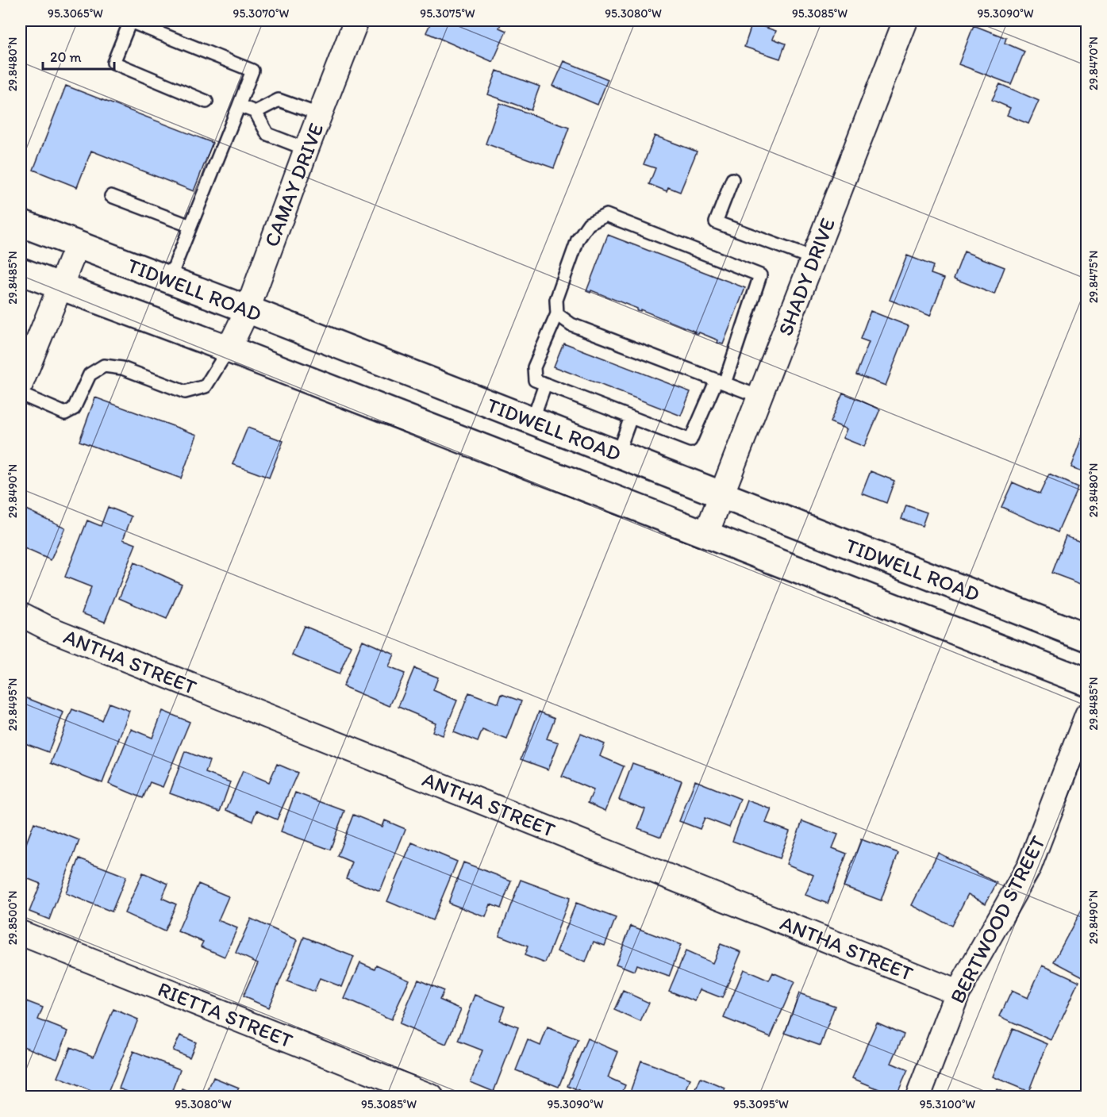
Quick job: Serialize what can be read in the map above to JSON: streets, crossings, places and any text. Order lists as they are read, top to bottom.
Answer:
{
  "streets": {
    "main road": ["TIDWELL ROAD"],
    "street": [
      "CAMAY DRIVE",
      "SHADY DRIVE",
      "ANTHA STREET",
      "BERTWOOD STREET",
      "RIETTA STREET"
    ]
  },
  "crossings": [
    ["CAMAY DRIVE", "TIDWELL ROAD"],
    ["SHADY DRIVE", "TIDWELL ROAD"],
    ["ANTHA STREET", "BERTWOOD STREET"]
  ],
  "scale_bar": "20 m",
  "coordinates": [
    "95.3065°W",
    "95.3070°W",
    "95.3075°W",
    "95.3080°W",
    "95.3085°W",
    "95.3090°W",
    "29.8470°N",
    "29.8480°N",
    "29.8475°N",
    "29.8485°N",
    "29.8490°N",
    "29.8495°N",
    "29.8500°N",
    "95.3095°W",
    "95.3100°W"
  ]
}
